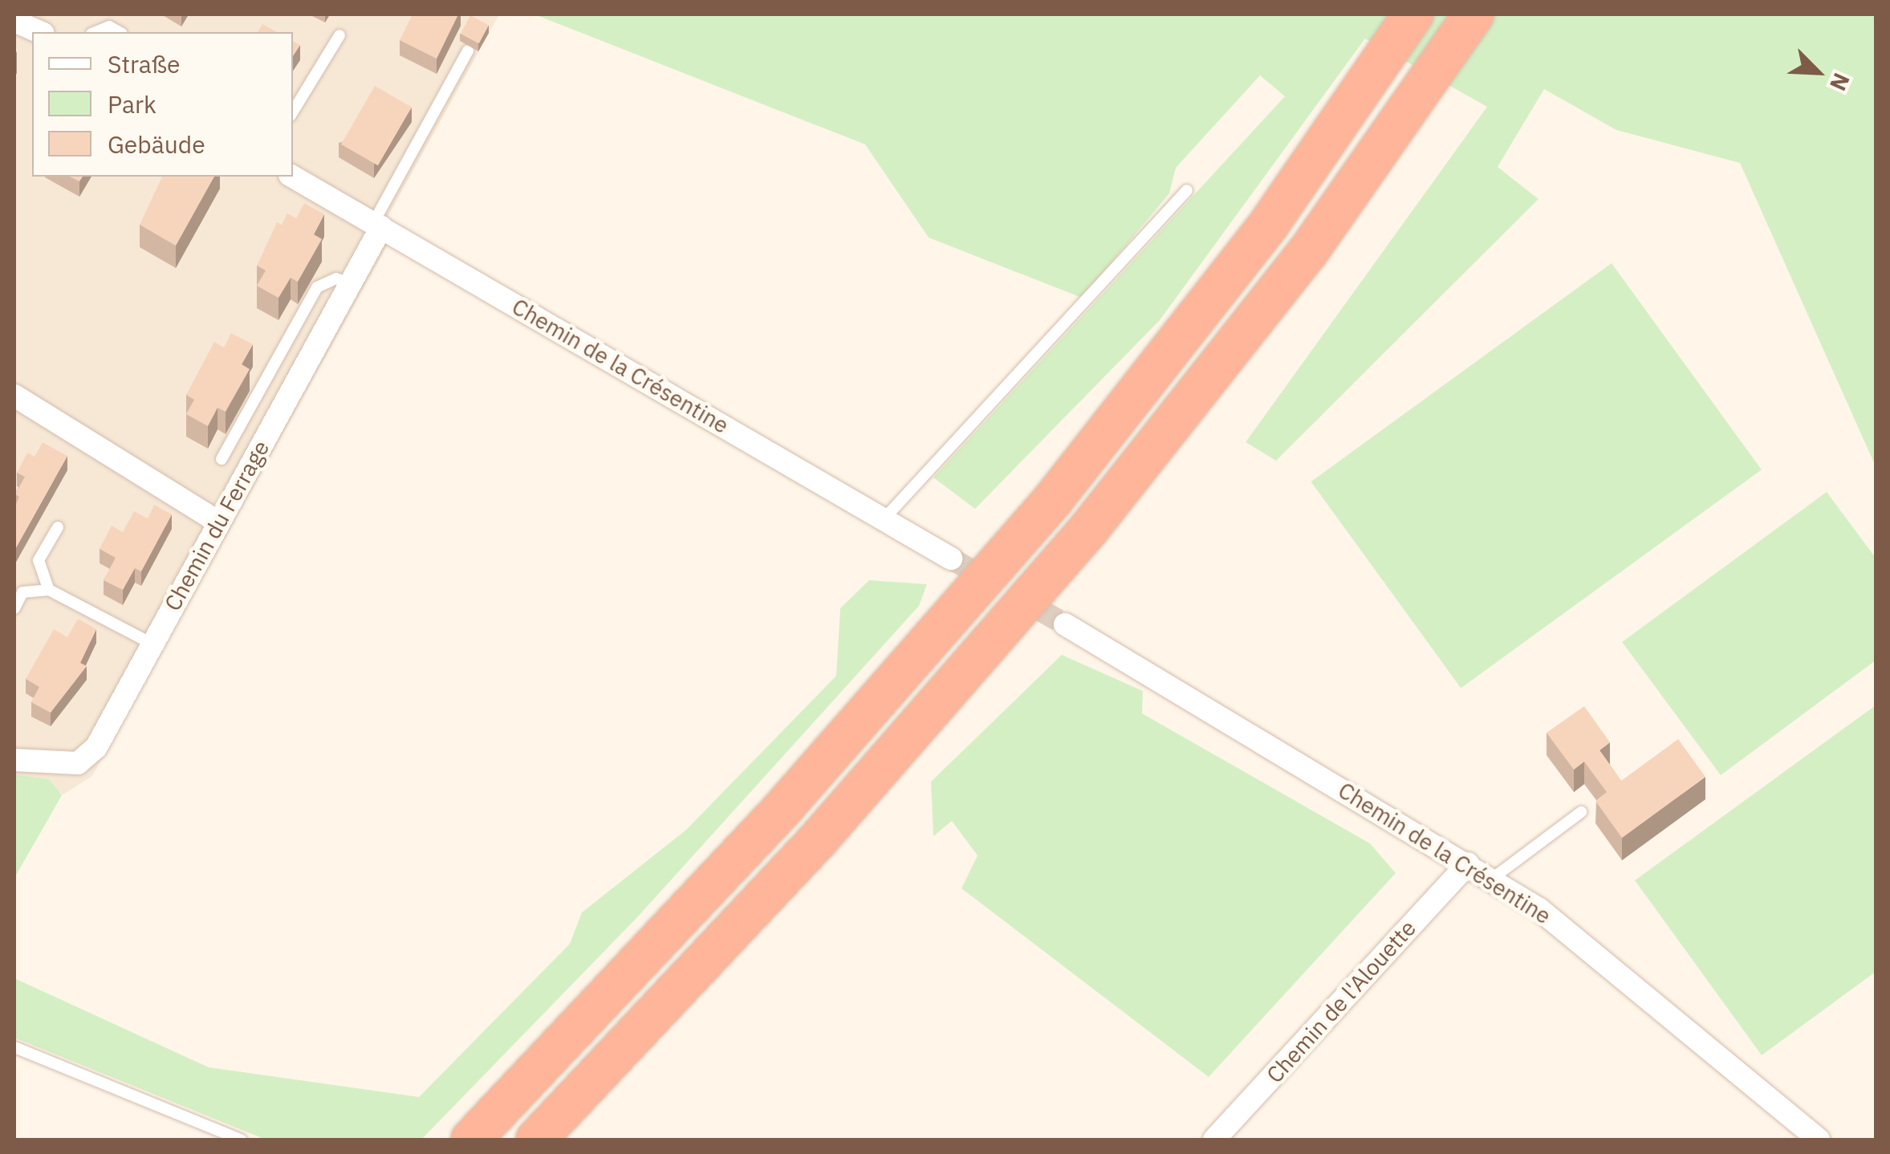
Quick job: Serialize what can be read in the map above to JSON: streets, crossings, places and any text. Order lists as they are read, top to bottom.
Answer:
{
  "streets": {
    "street": ["Chemin de la Crésentine", "Chemin du Ferrage", "Chemin de l'Alouette"]
  },
  "crossings": [
    ["Chemin de la Crésentine", "Chemin du Ferrage"],
    ["Chemin de la Crésentine", "Chemin de l'Alouette"]
  ],
  "legend": ["Straße", "Park", "Gebäude"],
  "north": "bottom right"
}
